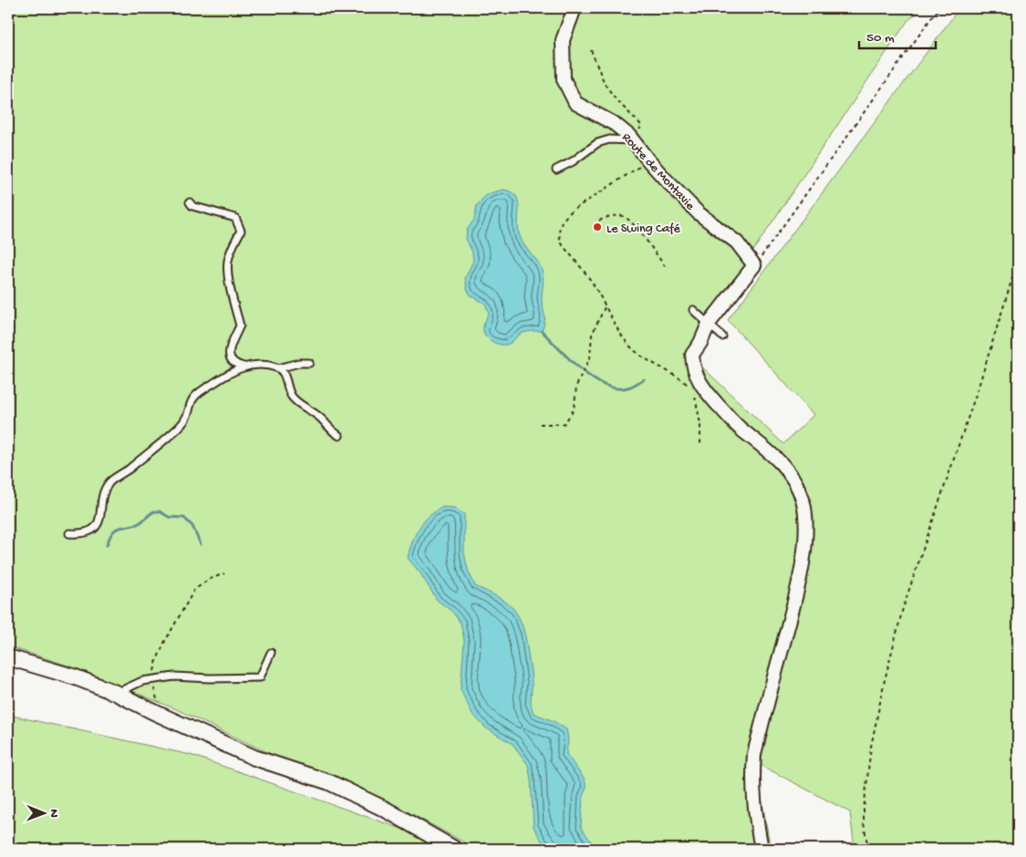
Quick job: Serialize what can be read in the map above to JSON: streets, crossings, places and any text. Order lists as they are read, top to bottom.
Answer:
{
  "streets": {
    "street": ["Route de Montavie"]
  },
  "places": ["Le Swing Café"],
  "scale_bar": "50 m",
  "north": "right"
}
